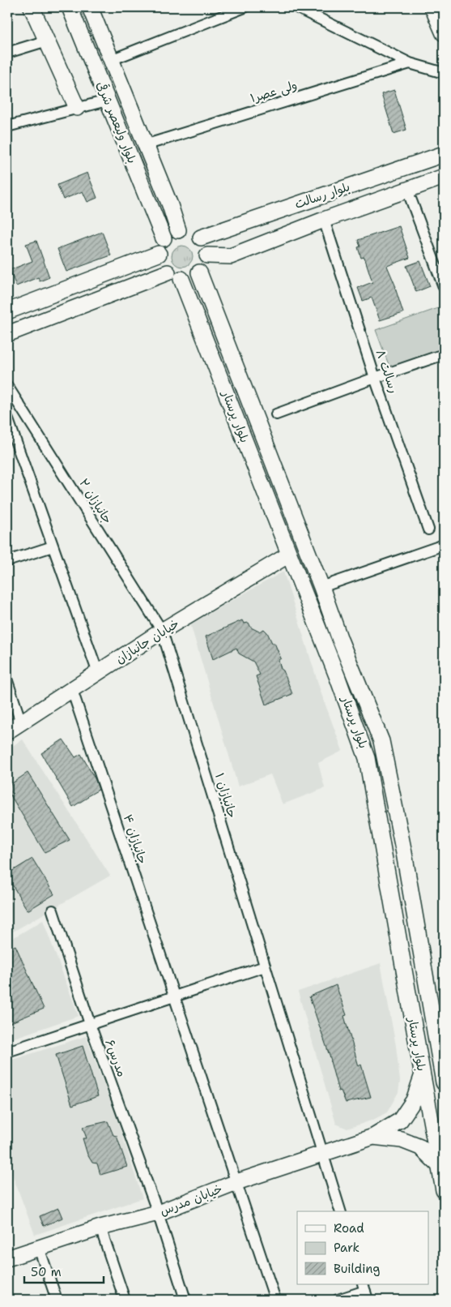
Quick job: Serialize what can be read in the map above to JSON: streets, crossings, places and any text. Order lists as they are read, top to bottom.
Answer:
{
  "streets": {
    "main road": [
      "بلوار ولیعصر شرقی",
      "بلوار رسالت",
      "بلوار پرستار",
      "خیابان جانبازان",
      "خیابان مدرس"
    ],
    "street": [
      "ولی عصر۱",
      "رسالت ۸",
      "جانبازان ۲",
      "جانبازان ۱",
      "جانبازان ۴",
      "مدرس۶"
    ]
  },
  "crossings": [
    ["ولی عصر۱", "بلوار ولیعصر شرقی"],
    ["بلوار ولیعصر شرقی", "بلوار رسالت"],
    ["بلوار ولیعصر شرقی", "بلوار پرستار"],
    ["بلوار رسالت", "رسالت ۸"],
    ["بلوار رسالت", "بلوار پرستار"],
    ["بلوار پرستار", "خیابان جانبازان"],
    ["جانبازان ۲", "خیابان جانبازان"],
    ["جانبازان ۲", "جانبازان ۱"],
    ["خیابان جانبازان", "جانبازان ۱"],
    ["خیابان جانبازان", "جانبازان ۴"],
    ["جانبازان ۱", "خیابان مدرس"],
    ["جانبازان ۴", "خیابان مدرس"],
    ["مدرس۶", "خیابان مدرس"]
  ],
  "legend": ["Road", "Park", "Building"],
  "scale_bar": "50 m"
}
